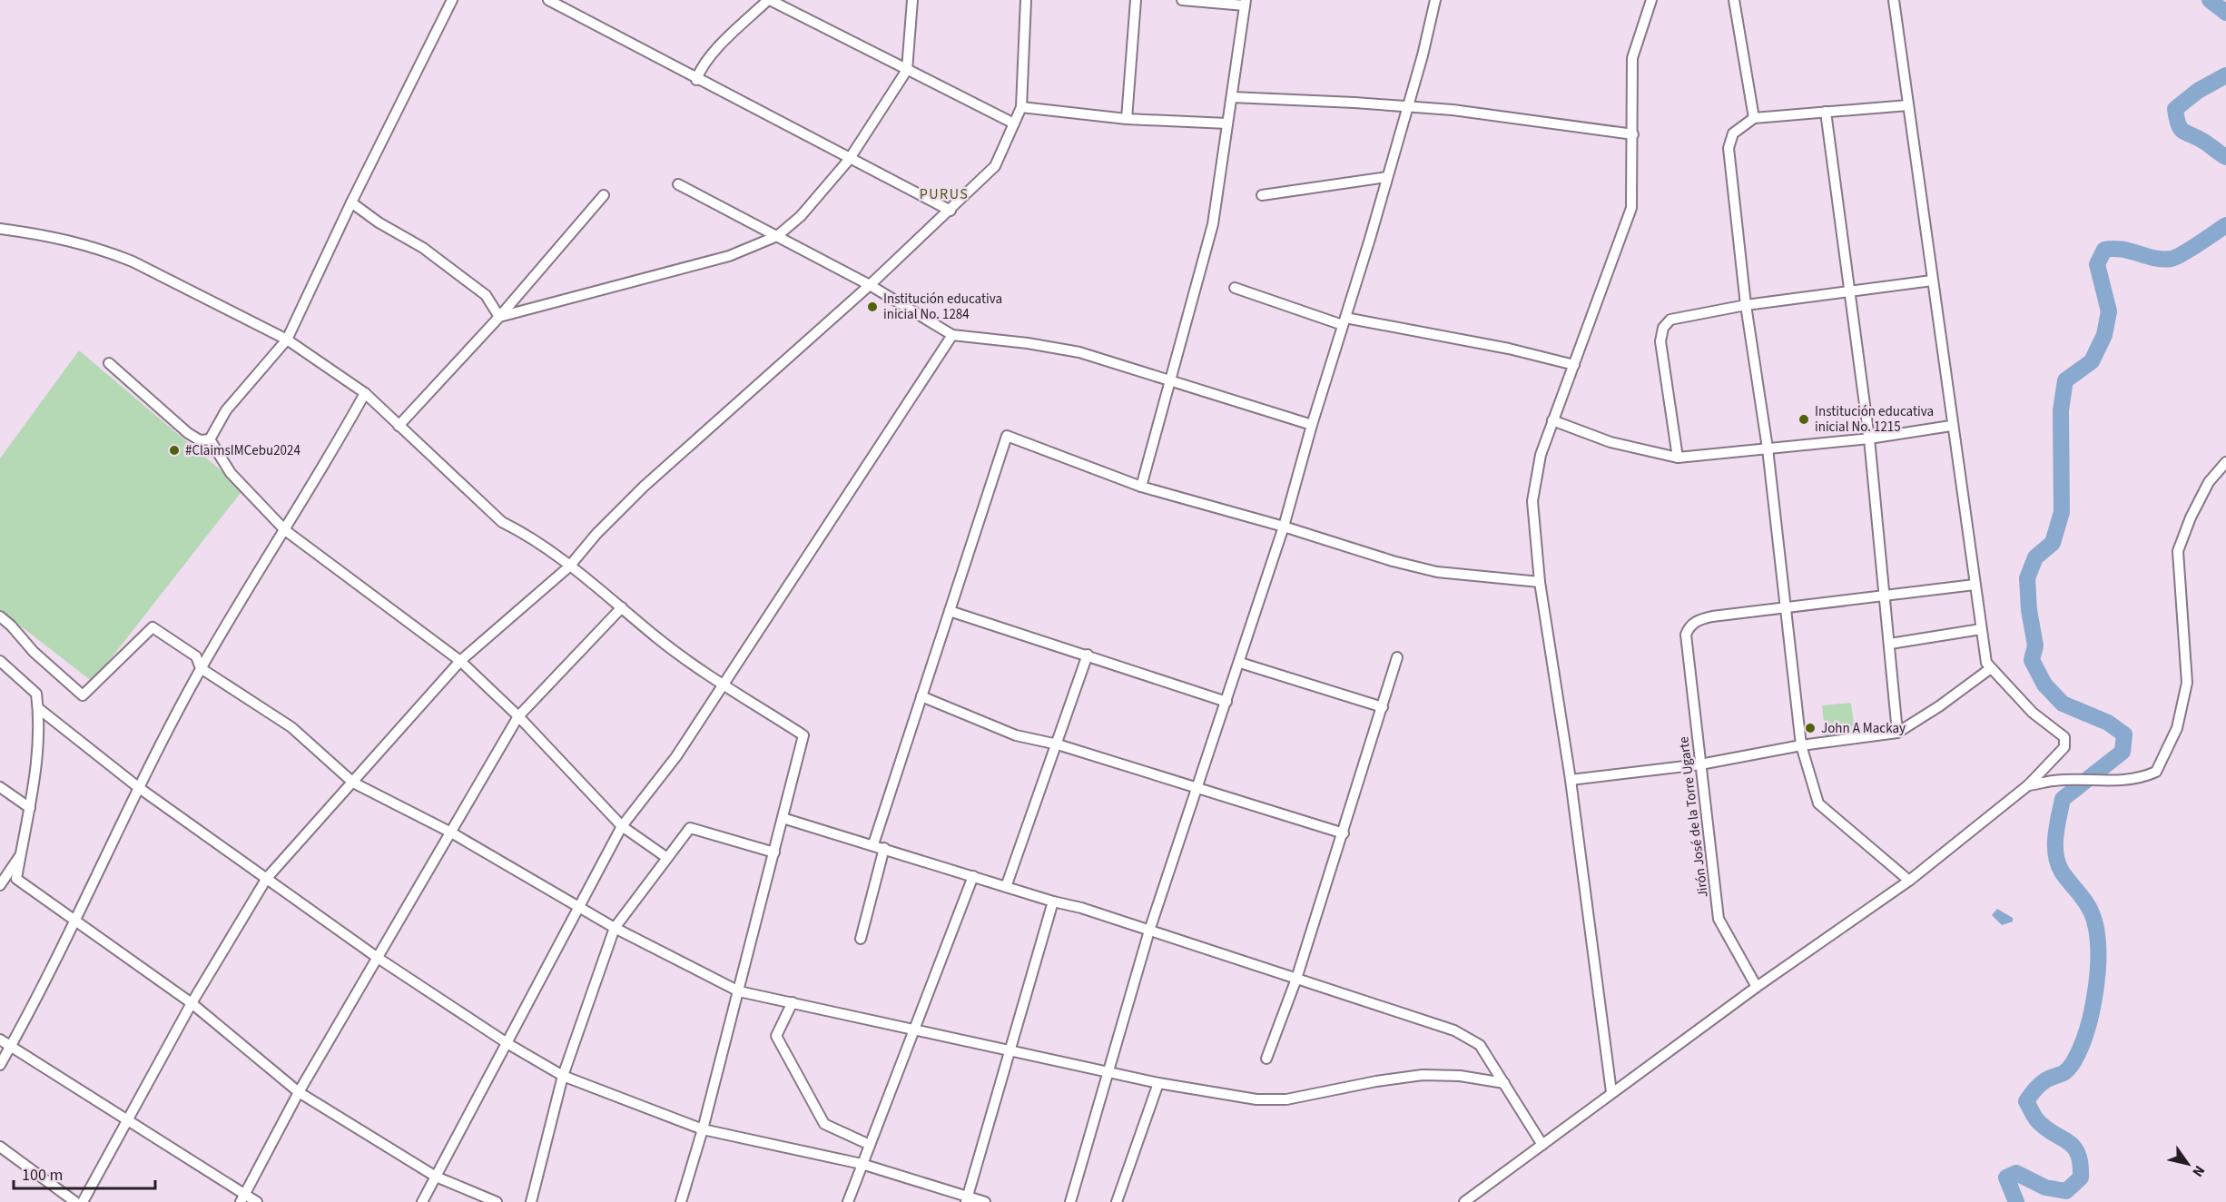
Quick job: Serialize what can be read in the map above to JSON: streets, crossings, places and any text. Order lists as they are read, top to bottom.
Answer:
{
  "streets": {
    "street": ["Jirón José de la Torre Ugarte"]
  },
  "districts": ["PURUS"],
  "places": [
    "Institución educativa inicial No. 1284",
    "Institución educativa inicial No. 1215",
    "#ClaimsIMCebu2024",
    "John A Mackay"
  ],
  "scale_bar": "100 m",
  "north": "bottom right"
}
